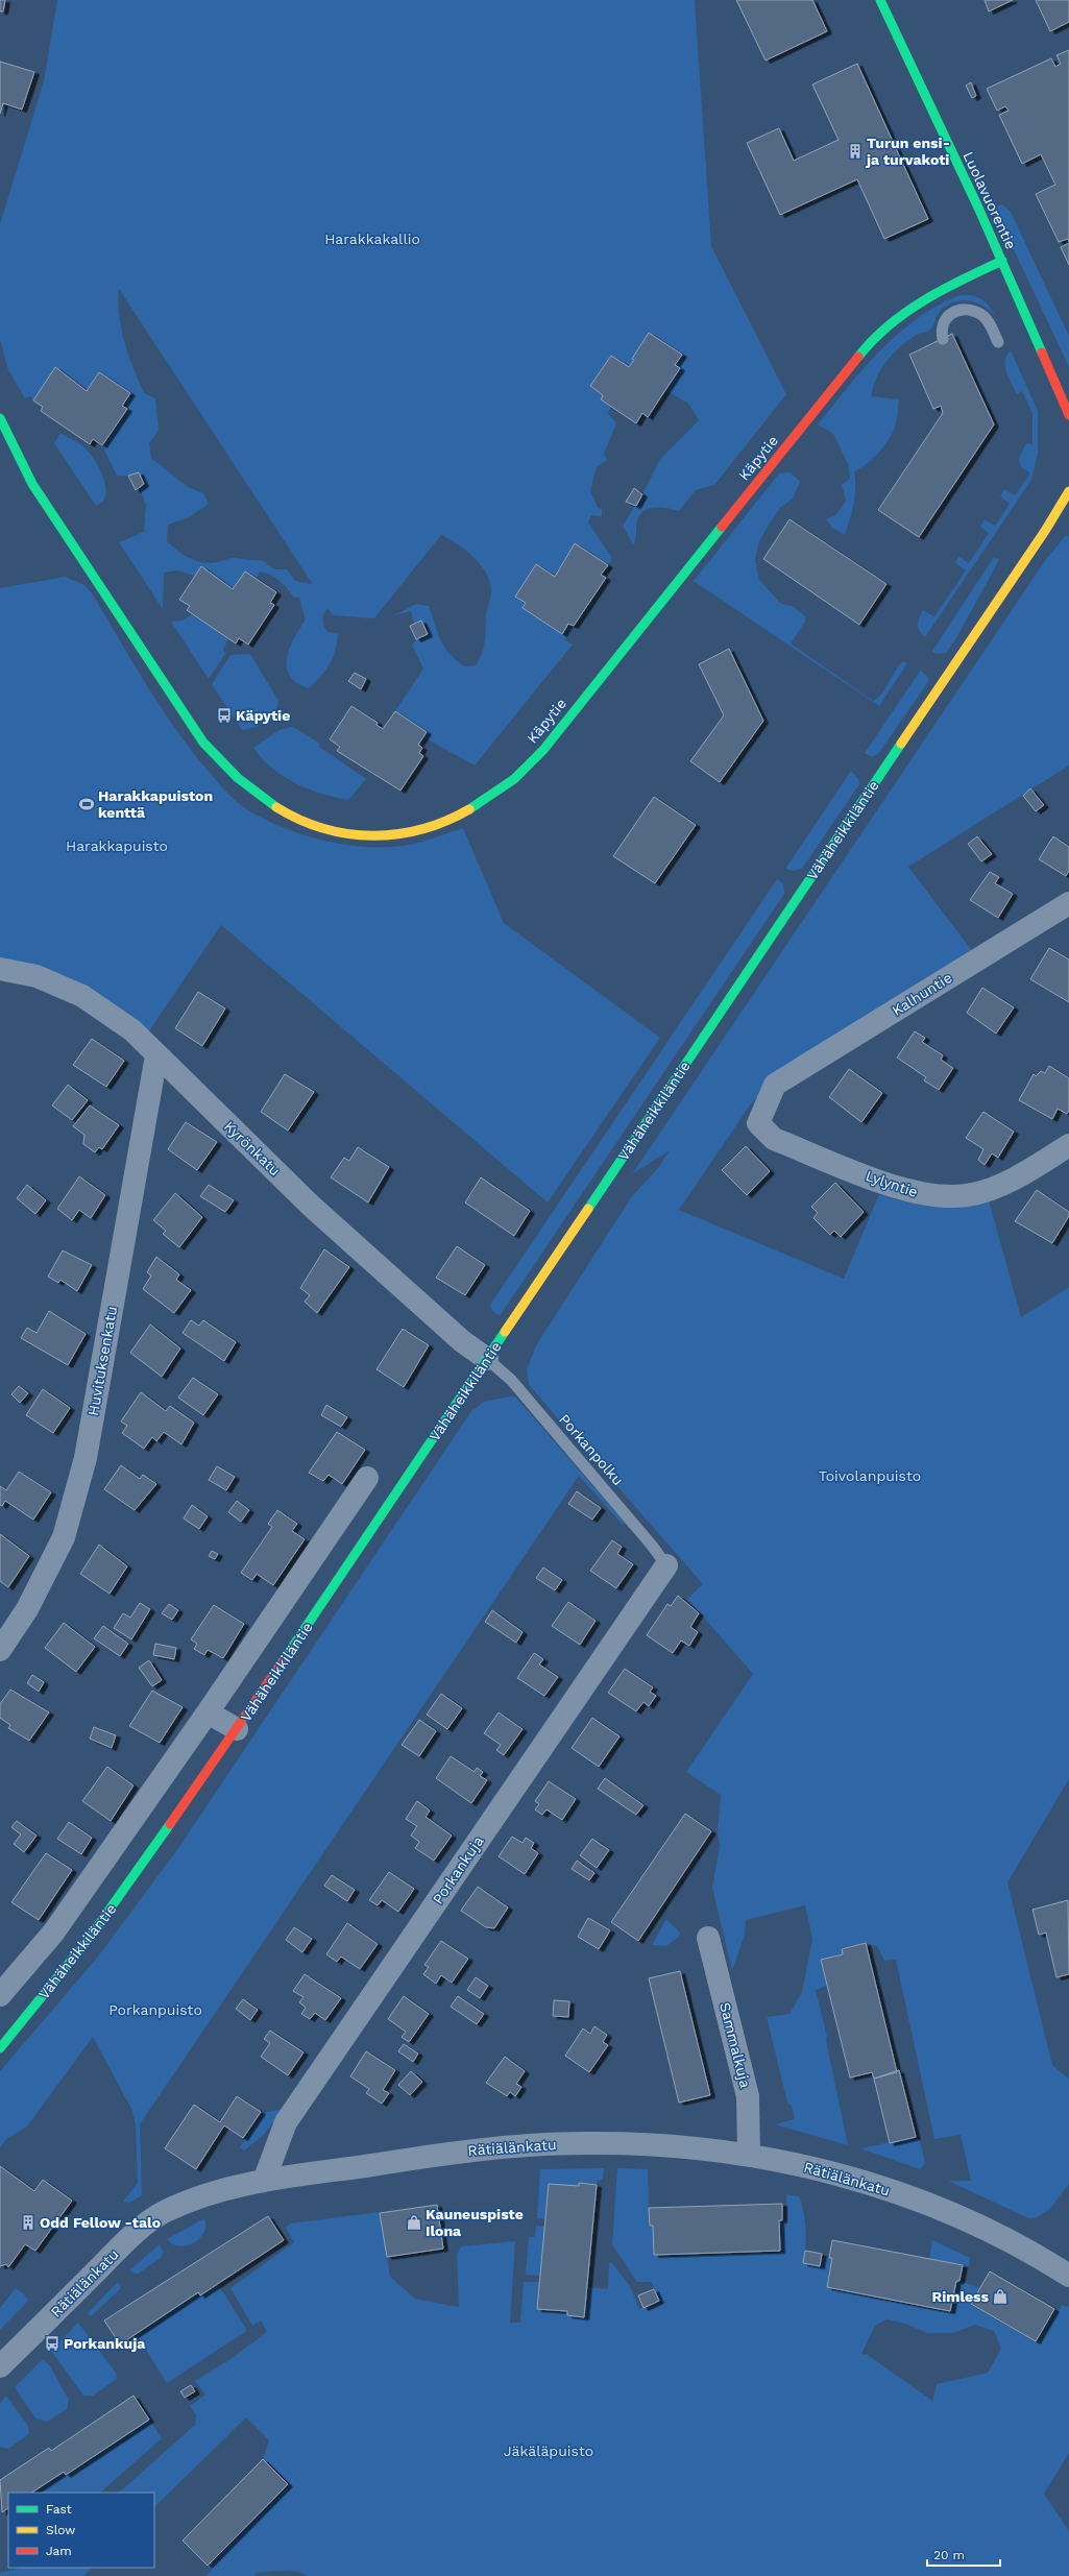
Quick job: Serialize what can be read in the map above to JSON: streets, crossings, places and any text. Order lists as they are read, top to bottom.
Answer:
{
  "streets": {
    "street": [
      "Luolavuorentie",
      "Käpytie",
      "Vähäheikkiläntie",
      "Kalhuntie",
      "Kyrönkatu",
      "Lylyntie",
      "Huvituksenkatu",
      "Porkankuja",
      "Sammalkuja",
      "Rätiälänkatu"
    ],
    "lane": ["Porkanpolku"]
  },
  "crossings": [
    ["Luolavuorentie", "Käpytie"],
    ["Vähäheikkiläntie", "Kyrönkatu"],
    ["Vähäheikkiläntie", "Porkanpolku"],
    ["Kalhuntie", "Lylyntie"],
    ["Kyrönkatu", "Huvituksenkatu"],
    ["Kyrönkatu", "Porkanpolku"],
    ["Porkanpolku", "Porkankuja"],
    ["Porkankuja", "Rätiälänkatu"],
    ["Sammalkuja", "Rätiälänkatu"]
  ],
  "parks": [
    "Harakkakallio",
    "Harakkapuisto",
    "Toivolanpuisto",
    "Porkanpuisto",
    "Jäkäläpuisto"
  ],
  "places": {
    "building": ["Turun ensi- ja turvakoti", "Odd Fellow -talo"],
    "bus stop": ["Käpytie", "Porkankuja"],
    "sports": ["Harakkapuiston kenttä"],
    "shop": ["Kauneuspiste Ilona", "Rimless"]
  },
  "legend": ["Fast", "Slow", "Jam"],
  "scale_bar": "20 m"
}
